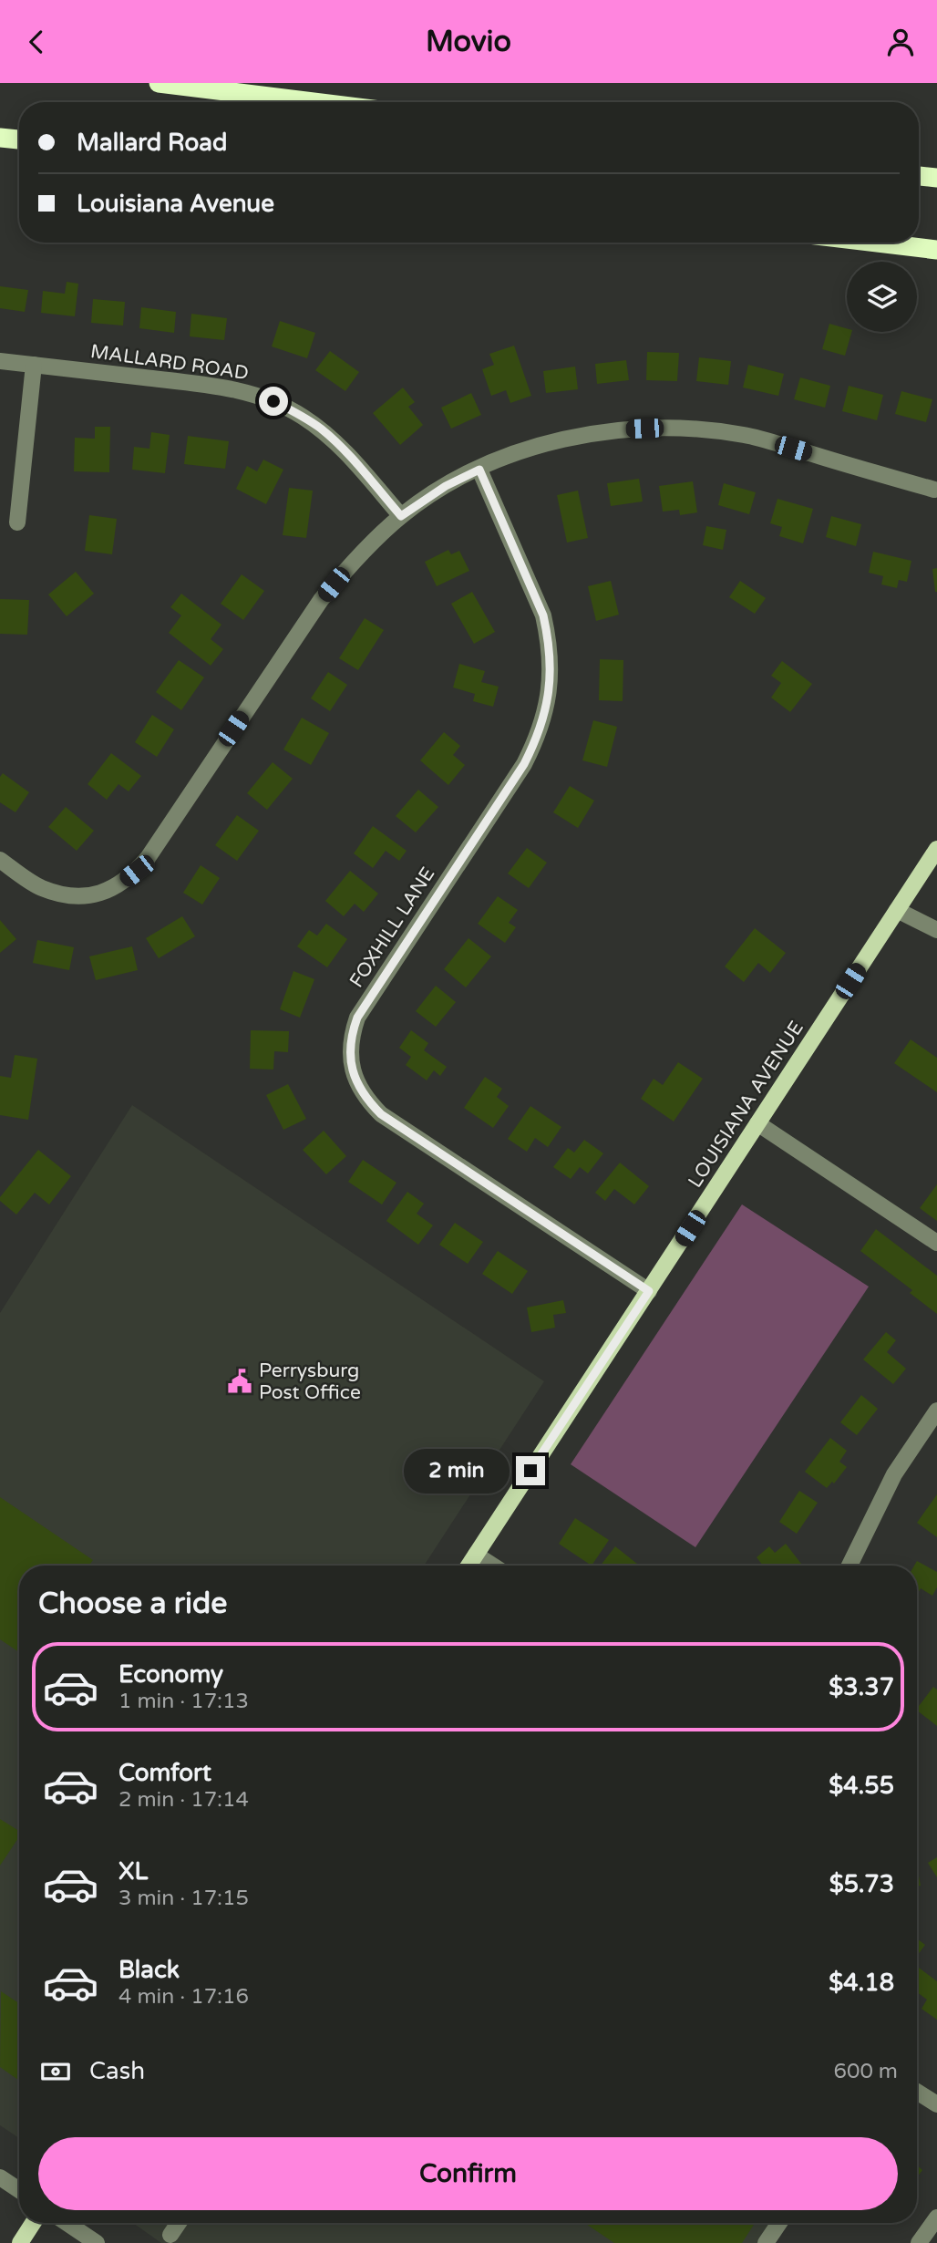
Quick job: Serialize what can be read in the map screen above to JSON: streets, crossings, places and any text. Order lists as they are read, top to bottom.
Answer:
{
  "streets": {
    "main road": ["LOUISIANA AVENUE"],
    "street": ["MALLARD ROAD", "FOXHILL LANE"]
  },
  "crossings": [
    ["FOXHILL LANE", "LOUISIANA AVENUE"]
  ],
  "places": {
    "public building": ["Perrysburg Post Office"]
  },
  "page": {
    "header": "Movio",
    "banner": ["Mallard Road", "Louisiana Avenue"],
    "bubble": "2 min",
    "heading": "Choose a ride",
    "list": [
      {
        "name": "Economy",
        "note": "1 min · 17:13",
        "value": "$3.37"
      },
      {
        "name": "Comfort",
        "note": "2 min · 17:14",
        "value": "$4.55"
      },
      {
        "name": "XL",
        "note": "3 min · 17:15",
        "value": "$5.73"
      },
      {
        "name": "Black",
        "note": "4 min · 17:16",
        "value": "$4.18"
      }
    ],
    "pay": ["Cash", "600 m"],
    "buttons": "Confirm"
  }
}
